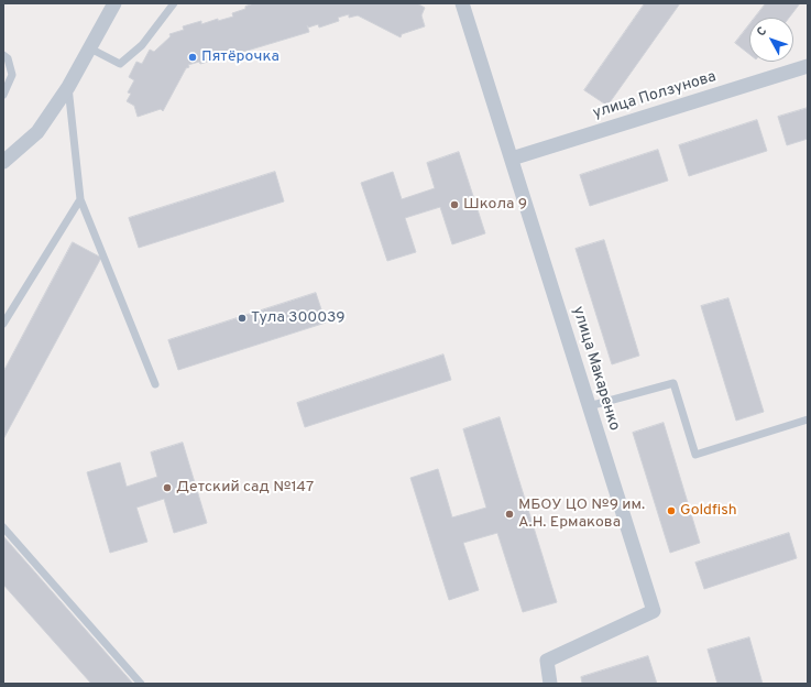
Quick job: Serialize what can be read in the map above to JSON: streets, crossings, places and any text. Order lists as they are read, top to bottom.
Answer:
{
  "streets": {
    "street": ["улица Ползунова", "улица Макаренко"]
  },
  "crossings": [
    ["улица Ползунова", "улица Макаренко"]
  ],
  "places": [
    "Пятёрочка",
    "Школа 9",
    "Тула 300039",
    "Детский сад №147",
    "Goldfish",
    "МБОУ ЦО №9 им. А.Н. Ермакова"
  ],
  "north": "top left"
}
